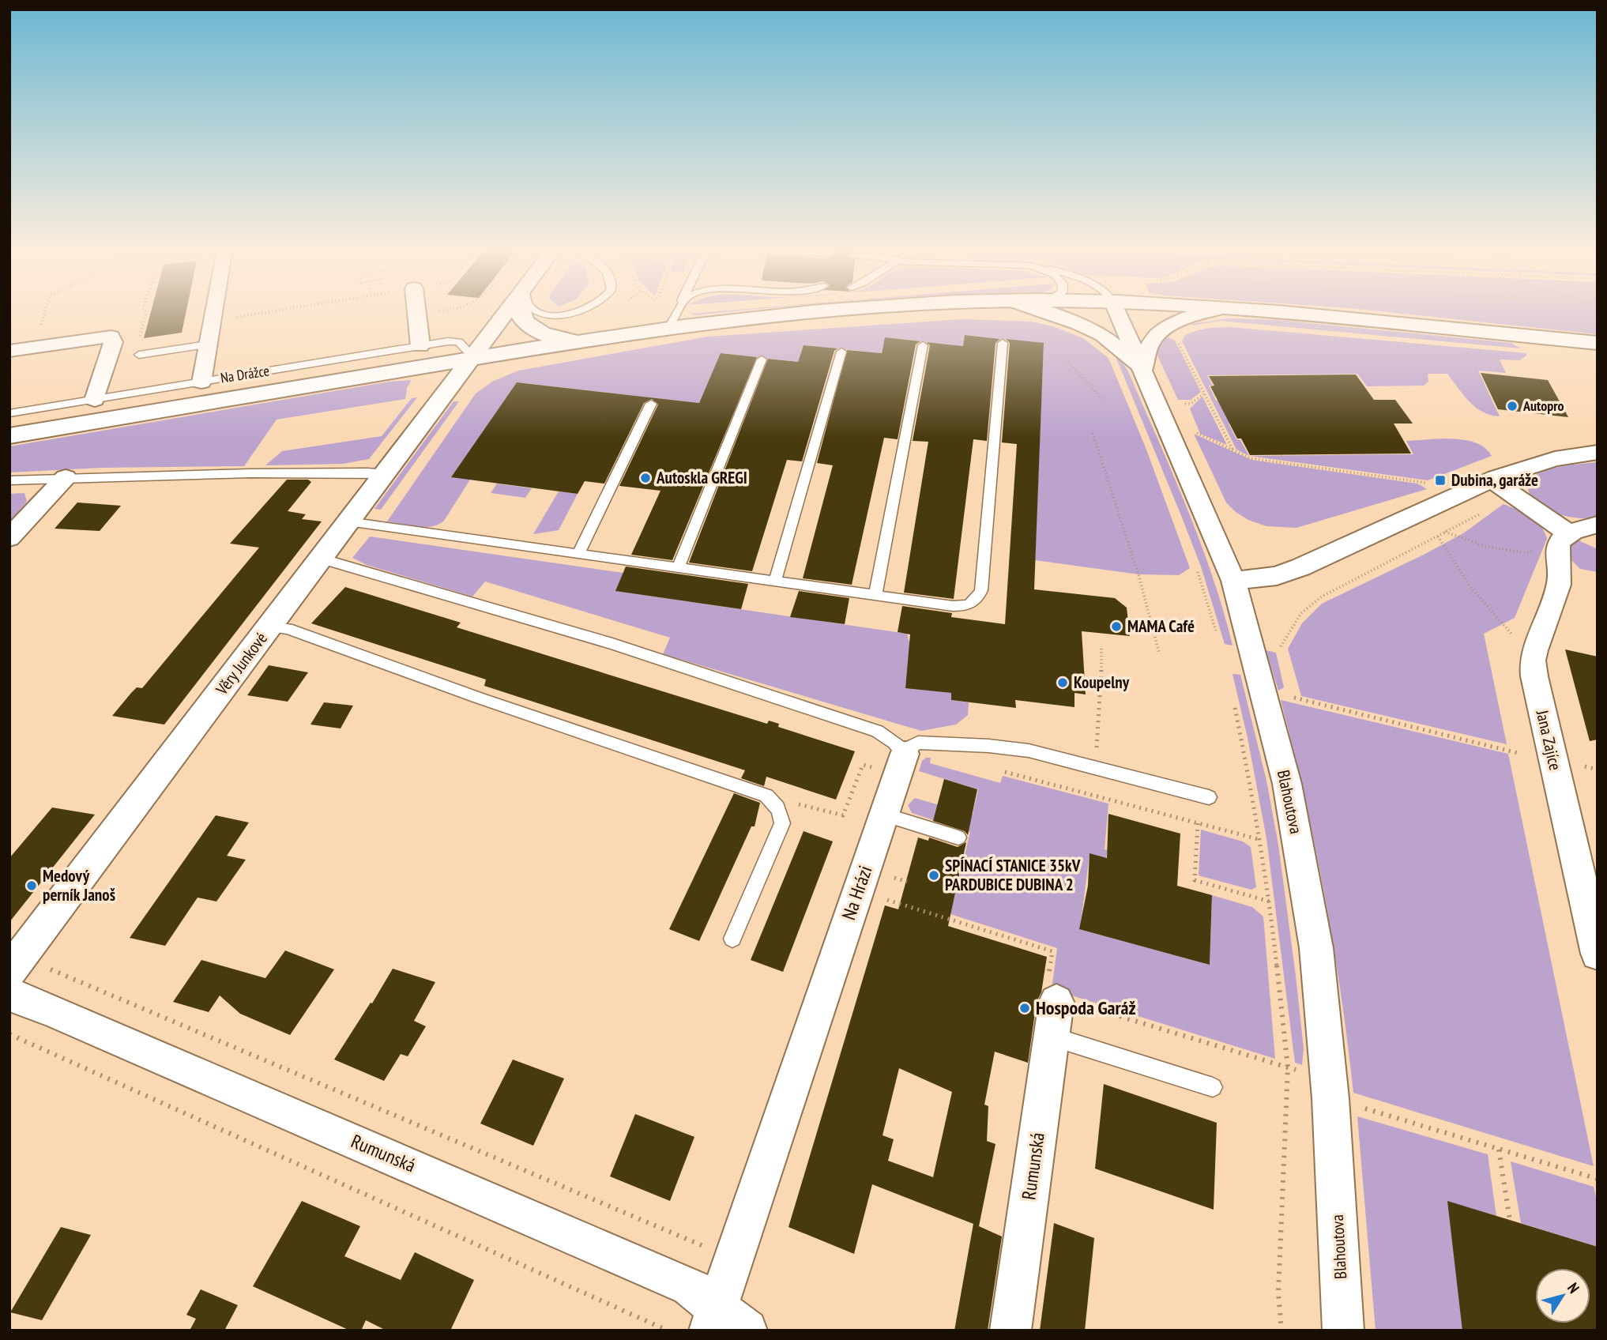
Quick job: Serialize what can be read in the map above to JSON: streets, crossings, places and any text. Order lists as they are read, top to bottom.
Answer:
{
  "streets": {
    "main road": ["Na Drážce"],
    "street": [
      "Věry Junkové",
      "Jana Zajíce",
      "Blahoutova",
      "Na Hrázi",
      "Rumunská"
    ]
  },
  "crossings": [
    ["Na Drážce", "Věry Junkové"],
    ["Věry Junkové", "Rumunská"],
    ["Na Hrázi", "Rumunská"]
  ],
  "places": {
    "other": [
      "Autopro",
      "Autoskla GREGI",
      "MAMA Café",
      "Koupelny",
      "SPÍNACÍ STANICE 35kV PARDUBICE DUBINA 2",
      "Medový perník Janoš",
      "Hospoda Garáž"
    ],
    "transit": ["Dubina, garáže"]
  },
  "north": "top right"
}
